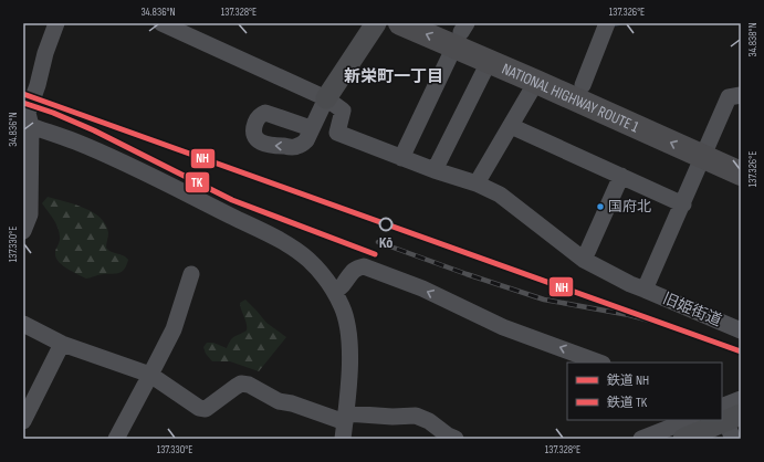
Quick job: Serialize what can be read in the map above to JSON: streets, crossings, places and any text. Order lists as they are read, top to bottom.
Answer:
{
  "streets": {
    "highway": ["NATIONAL HIGHWAY ROUTE 1"],
    "street": ["旧姫街道"]
  },
  "districts": ["新栄町一丁目"],
  "places": ["国府北", "Kō"],
  "lines": ["rail line NH", "rail line TK"],
  "legend": ["鉄道 NH", "鉄道 TK"],
  "coordinates": [
    "34.836°N",
    "137.328°E",
    "137.326°E",
    "34.838°N",
    "137.330°E"
  ]
}
